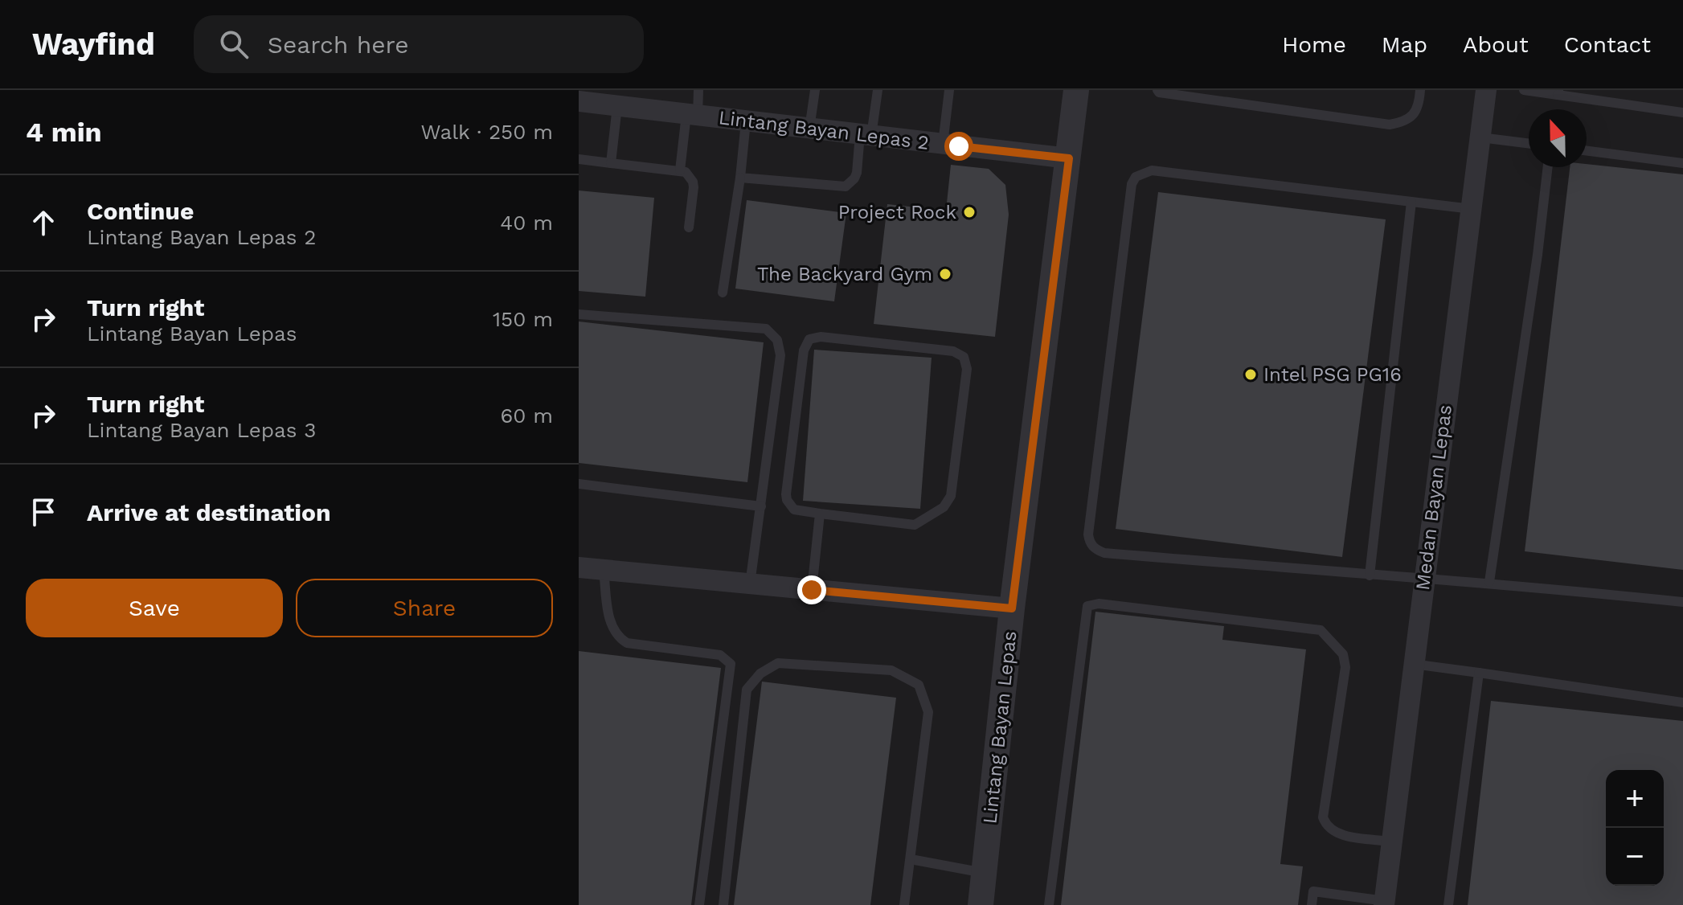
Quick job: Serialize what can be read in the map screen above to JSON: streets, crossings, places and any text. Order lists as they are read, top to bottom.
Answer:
{
  "streets": {
    "street": ["Lintang Bayan Lepas 2", "Medan Bayan Lepas", "Lintang Bayan Lepas"]
  },
  "crossings": [
    ["Lintang Bayan Lepas 2", "Lintang Bayan Lepas"]
  ],
  "places": ["Project Rock", "The Backyard Gym", "Intel PSG PG16"],
  "north": "top",
  "page": {
    "header": "Wayfind",
    "search": "Search here",
    "nav": [
      "Home",
      "Map",
      "About",
      "Contact"
    ],
    "heading": ["4 min", "Walk · 250 m"],
    "list": [
      ["Continue", "Lintang Bayan Lepas 2", "40 m"],
      ["Turn right", "Lintang Bayan Lepas", "150 m"],
      ["Turn right", "Lintang Bayan Lepas 3", "60 m"],
      "Arrive at destination"
    ],
    "buttons": ["Save", "Share"],
    "map_buttons": ["+", "−"]
  }
}
